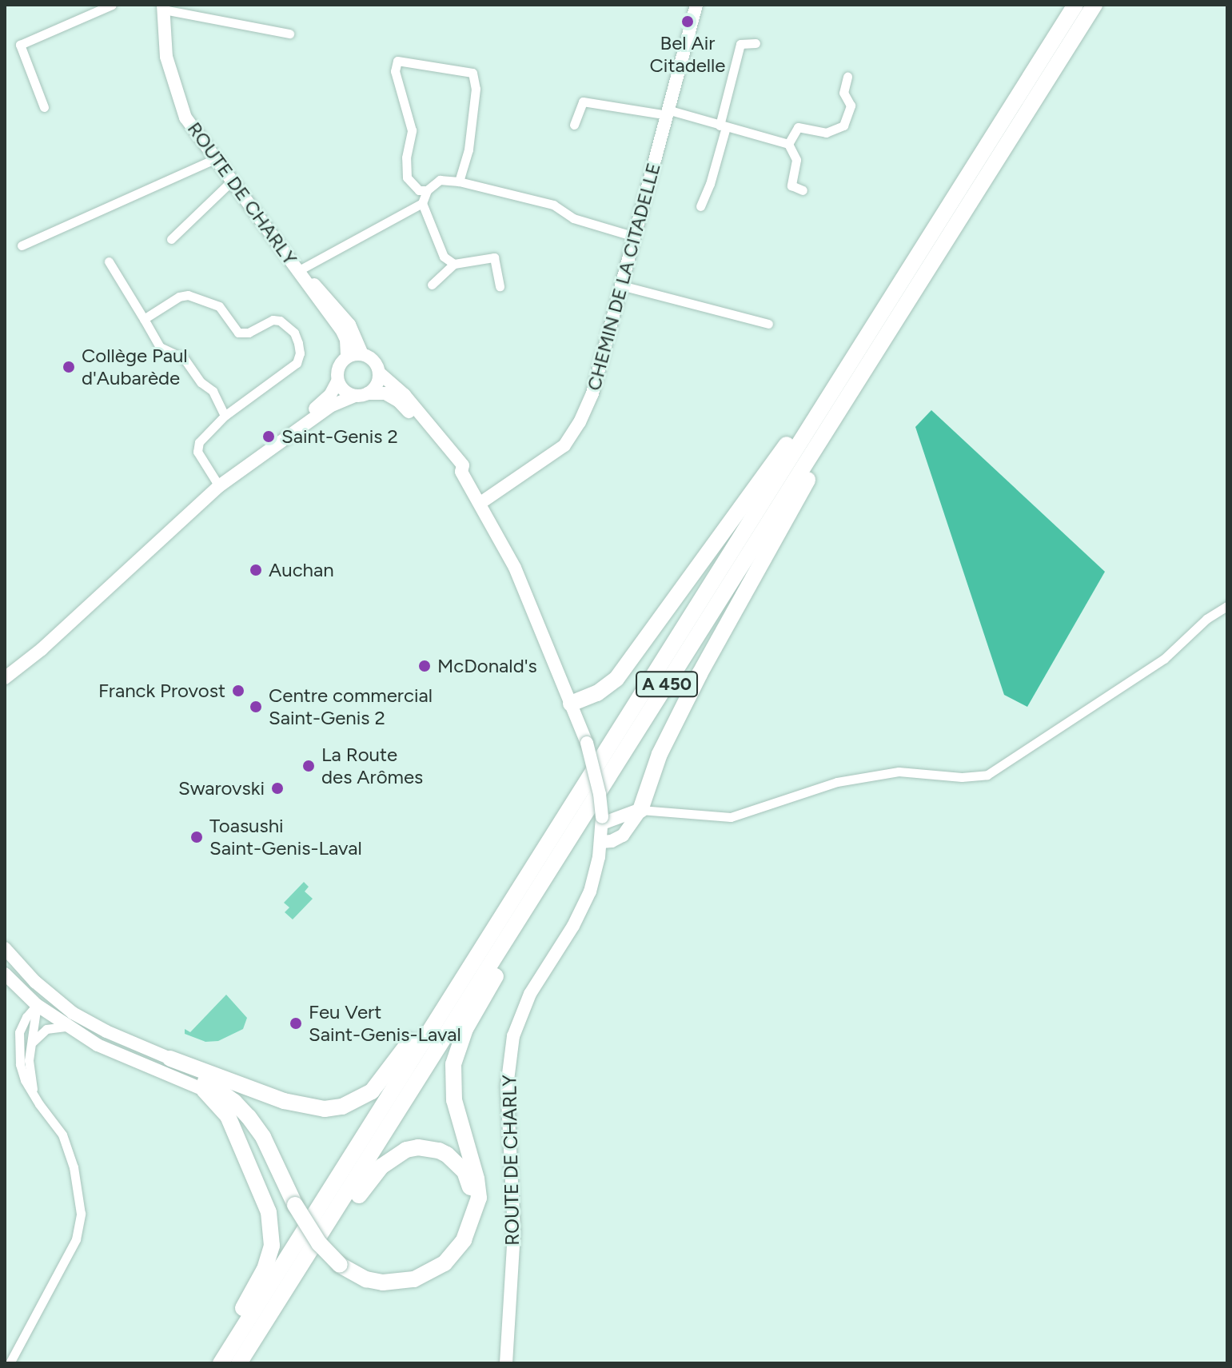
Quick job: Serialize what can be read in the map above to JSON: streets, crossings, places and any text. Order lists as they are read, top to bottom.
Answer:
{
  "streets": {
    "highway": ["A 450"],
    "main road": ["ROUTE DE CHARLY", "CHEMIN DE LA CITADELLE"]
  },
  "crossings": [
    ["ROUTE DE CHARLY", "CHEMIN DE LA CITADELLE"]
  ],
  "places": [
    "Bel Air Citadelle",
    "Collège Paul d'Aubarède",
    "Saint-Genis 2",
    "Auchan",
    "McDonald's",
    "Franck Provost",
    "Centre commercial Saint-Genis 2",
    "La Route des Arômes",
    "Swarovski",
    "Toasushi Saint-Genis-Laval",
    "Feu Vert Saint-Genis-Laval"
  ]
}
